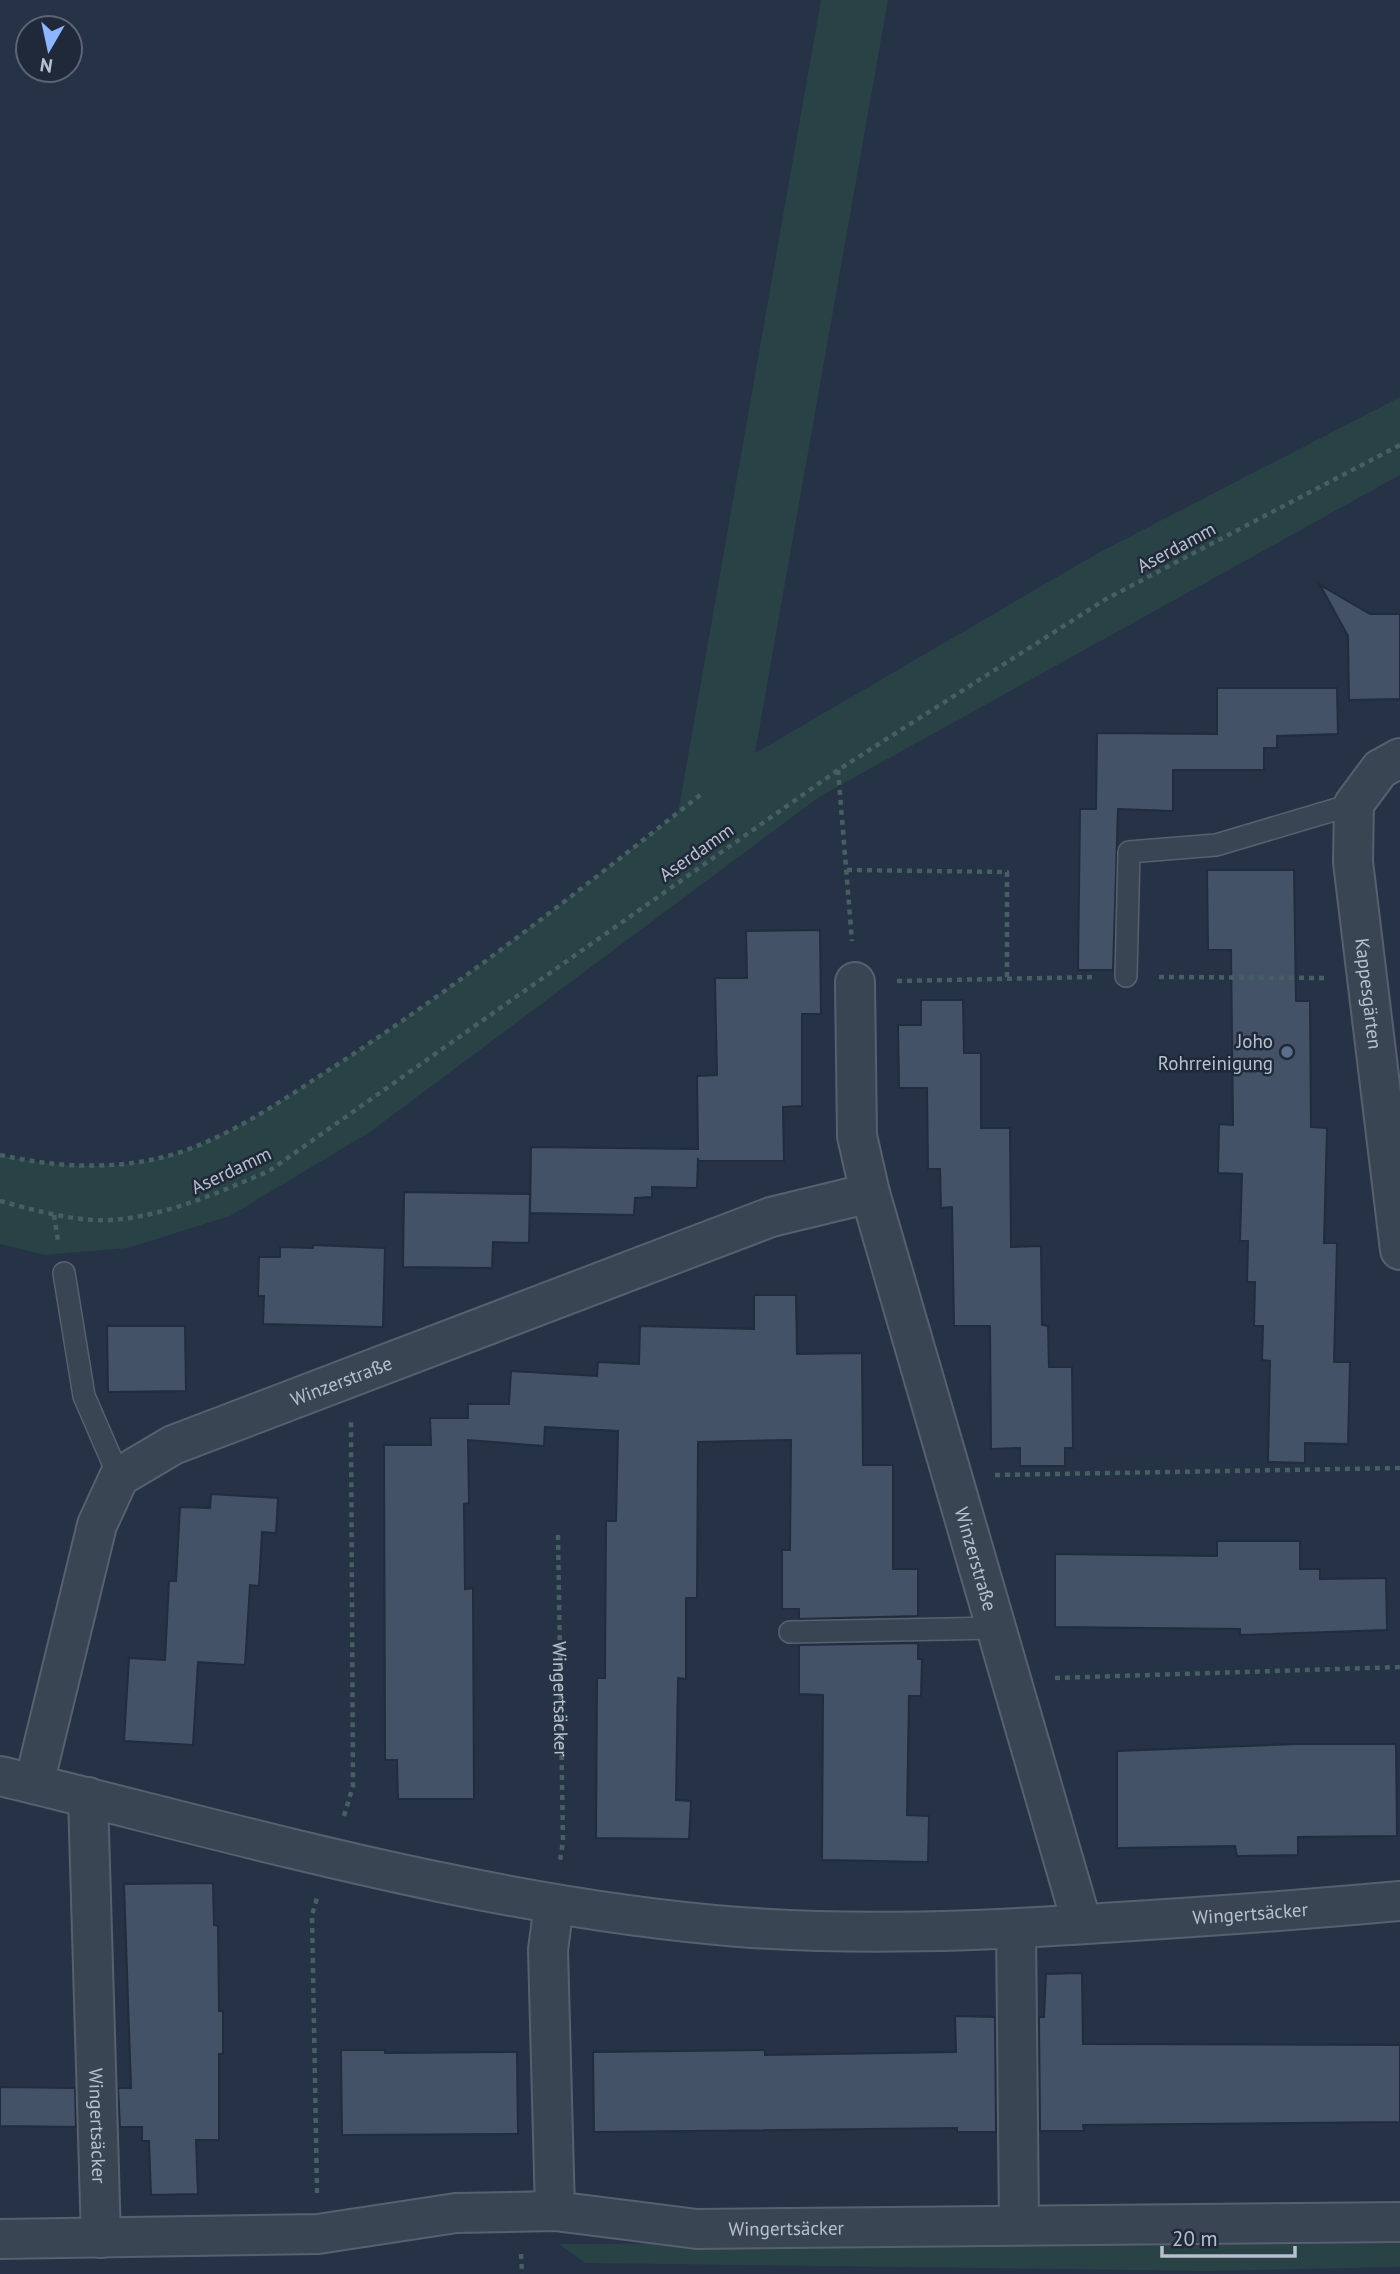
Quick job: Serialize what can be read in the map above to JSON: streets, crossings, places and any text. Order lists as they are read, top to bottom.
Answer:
{
  "streets": {
    "street": ["Kappesgärten", "Winzerstraße", "Wingertsäcker"],
    "path": ["Aserdamm"]
  },
  "crossings": [
    ["Winzerstraße", "Wingertsäcker"]
  ],
  "places": ["Joho Rohrreinigung"],
  "scale_bar": "20 m",
  "north": "bottom"
}
